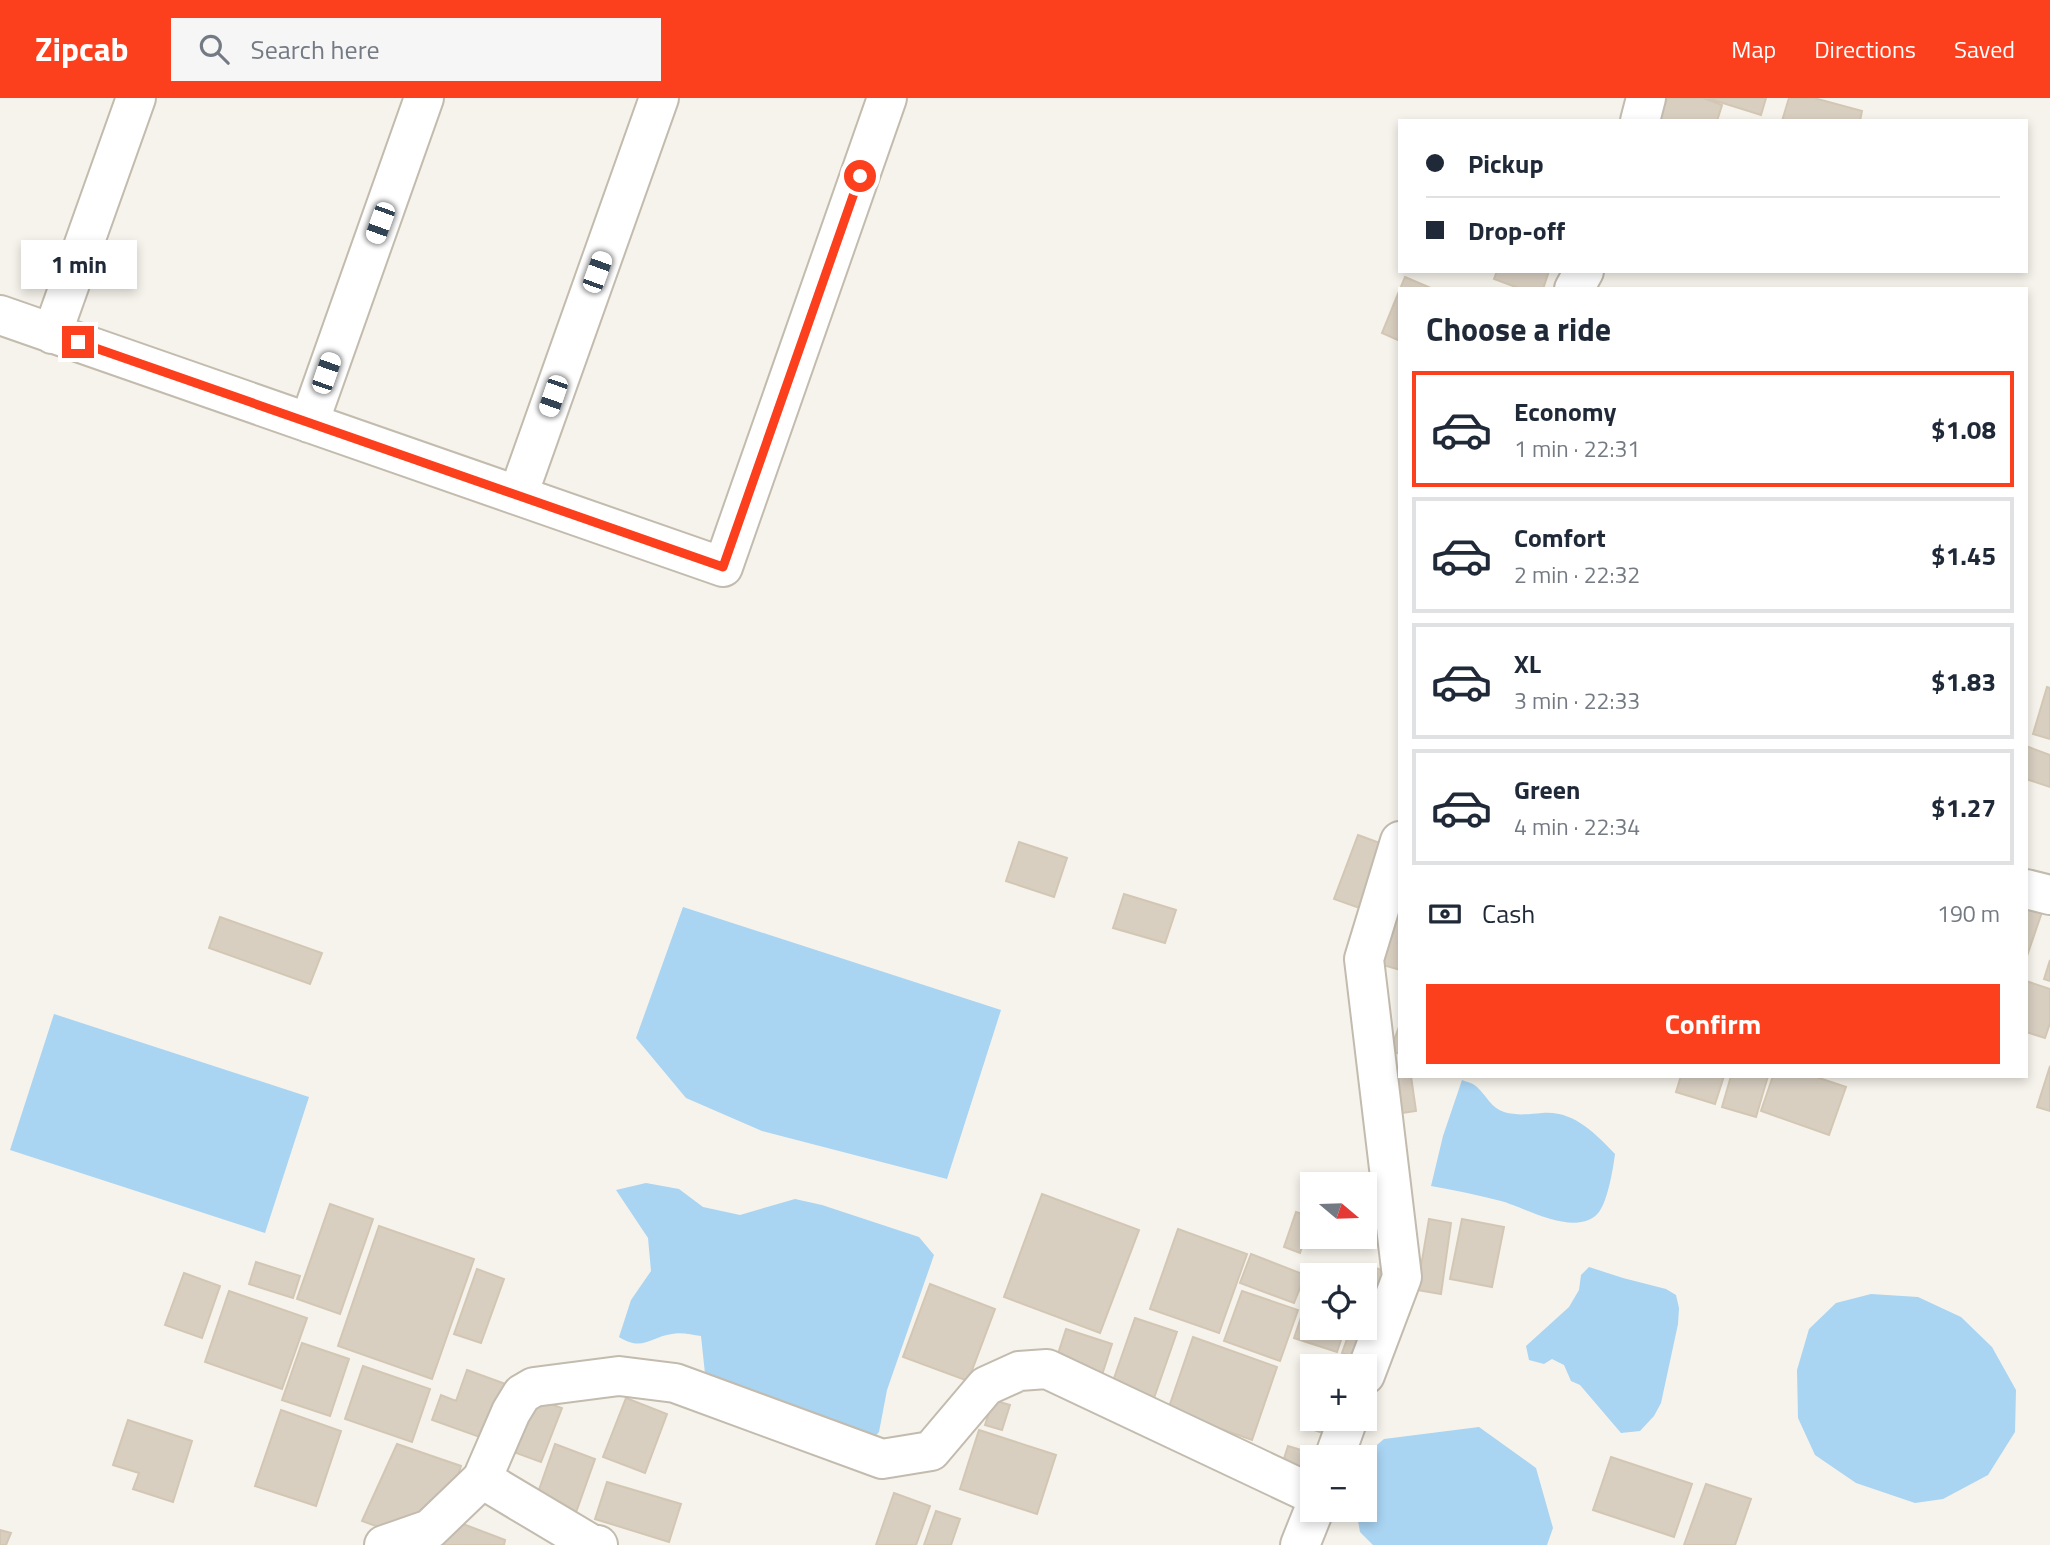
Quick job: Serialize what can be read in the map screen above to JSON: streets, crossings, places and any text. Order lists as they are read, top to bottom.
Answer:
{
  "north": "right",
  "page": {
    "header": "Zipcab",
    "search": "Search here",
    "nav": ["Map", "Directions", "Saved"],
    "banner": ["Pickup", "Drop-off"],
    "bubble": "1 min",
    "heading": "Choose a ride",
    "list": [
      {
        "name": "Economy",
        "note": "1 min · 22:31",
        "value": "$1.08"
      },
      {
        "name": "Comfort",
        "note": "2 min · 22:32",
        "value": "$1.45"
      },
      {
        "name": "XL",
        "note": "3 min · 22:33",
        "value": "$1.83"
      },
      {
        "name": "Green",
        "note": "4 min · 22:34",
        "value": "$1.27"
      }
    ],
    "pay": ["Cash", "190 m"],
    "buttons": "Confirm",
    "map_buttons": ["+", "−"]
  }
}
